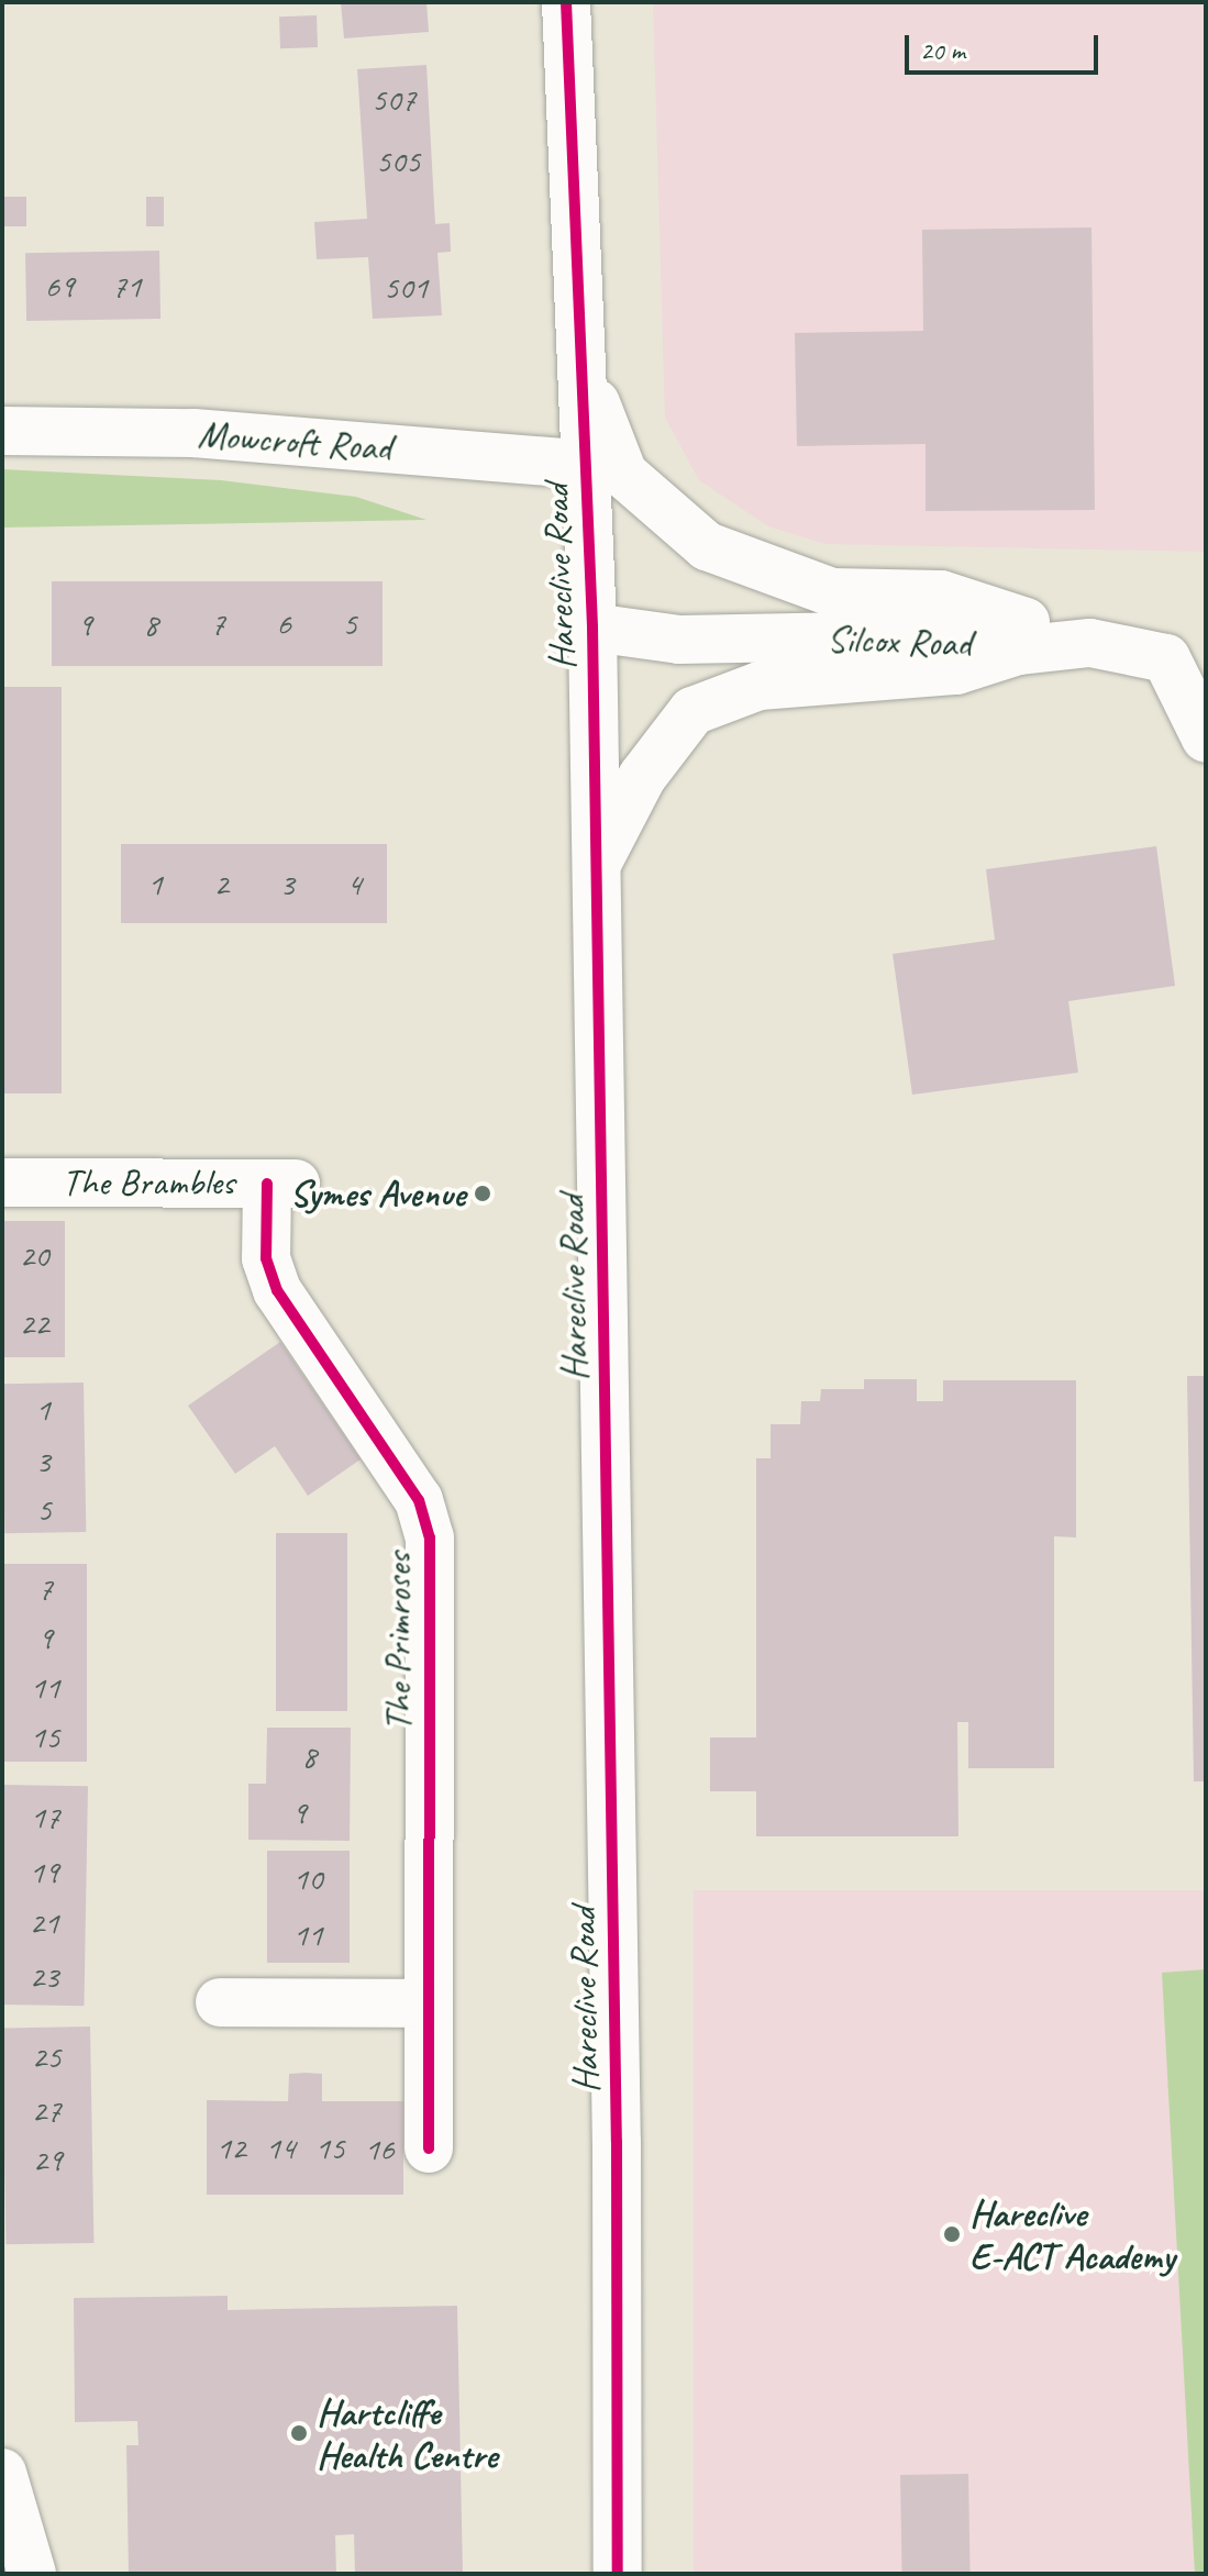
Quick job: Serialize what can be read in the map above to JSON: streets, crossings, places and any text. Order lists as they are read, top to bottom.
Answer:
{
  "streets": {
    "street": [
      "Mowcroft Road",
      "Hareclive Road",
      "Silcox Road",
      "The Brambles",
      "The Primroses"
    ]
  },
  "crossings": [
    ["Mowcroft Road", "Hareclive Road"],
    ["Hareclive Road", "Silcox Road"],
    ["The Brambles", "The Primroses"]
  ],
  "places": ["Symes Avenue", "Hareclive E-ACT Academy", "Hartcliffe Health Centre"],
  "house_numbers": [
    "507",
    "505",
    "69",
    "71",
    "501",
    "7",
    "6",
    "5",
    "9",
    "8",
    "1",
    "2",
    "3",
    "4",
    "20",
    "22",
    "1",
    "3",
    "5",
    "7",
    "9",
    "11",
    "15",
    "8",
    "9",
    "17",
    "19",
    "10",
    "21",
    "11",
    "23",
    "25",
    "27",
    "12",
    "14",
    "15",
    "16",
    "29"
  ],
  "scale_bar": "20 m"
}
